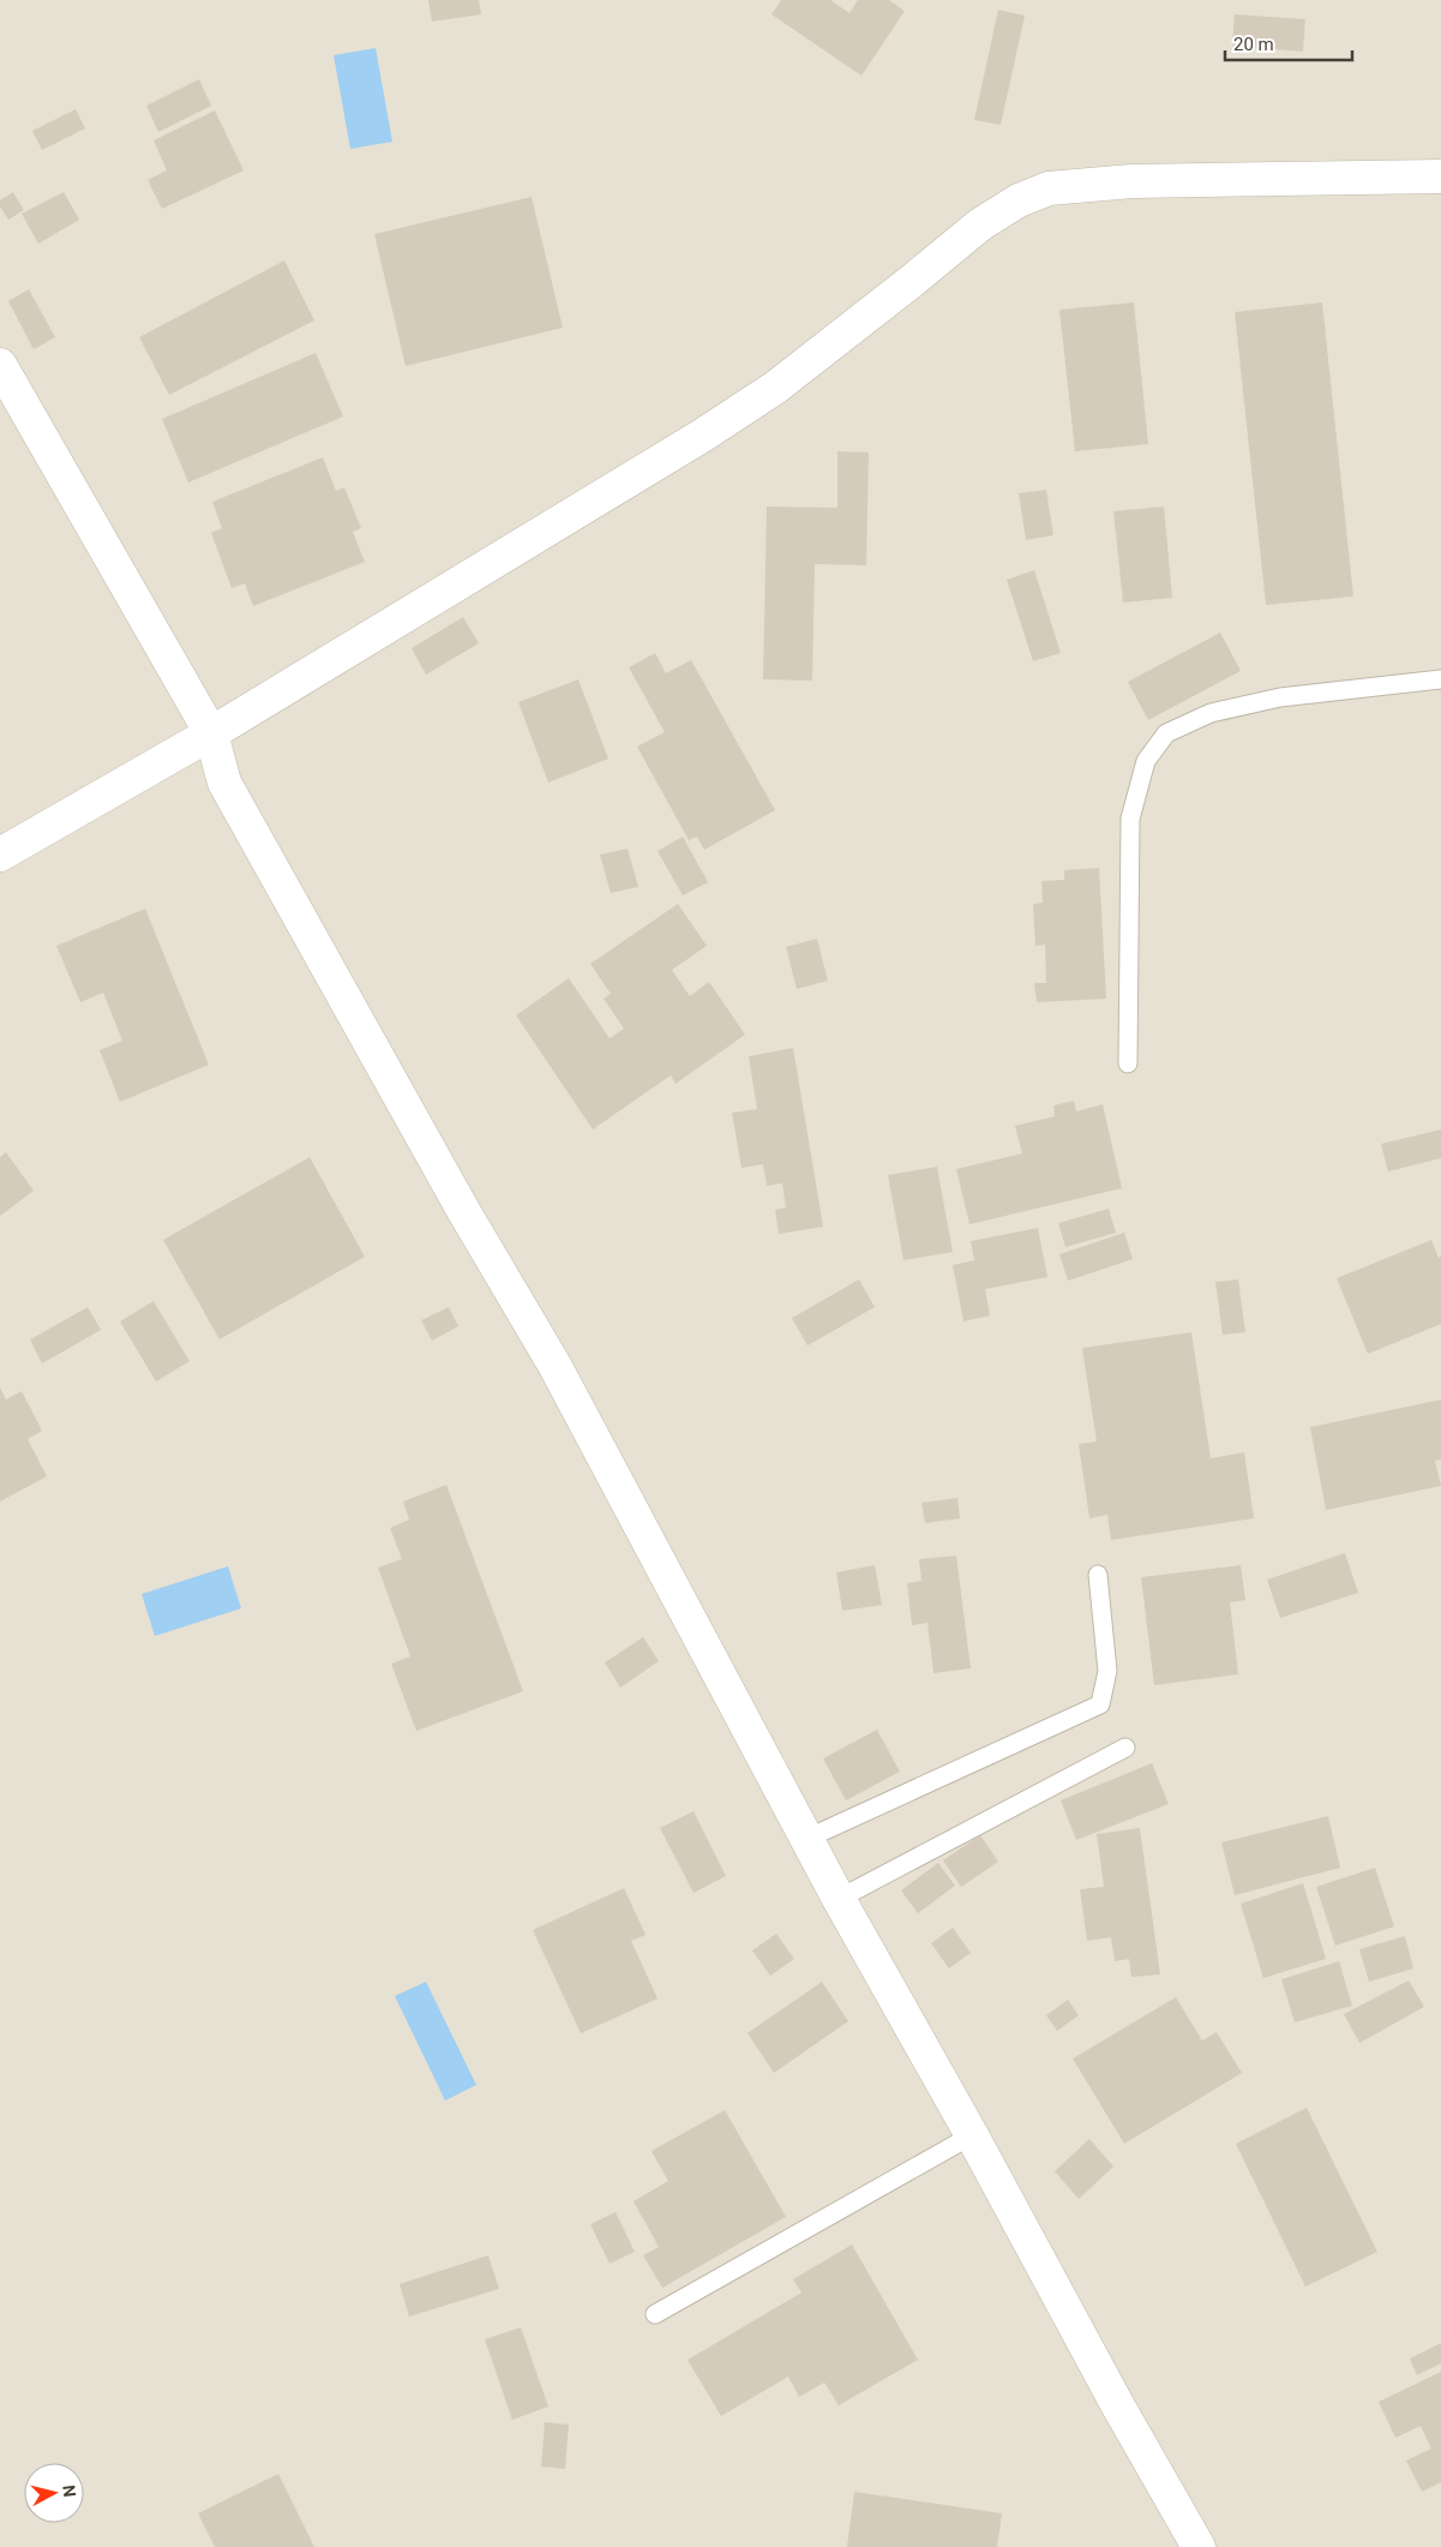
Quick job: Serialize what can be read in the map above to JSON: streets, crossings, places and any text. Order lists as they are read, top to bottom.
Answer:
{
  "scale_bar": "20 m",
  "north": "right"
}
